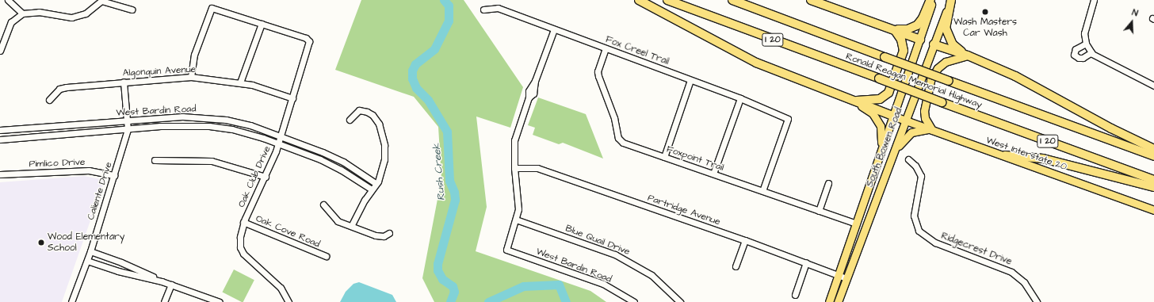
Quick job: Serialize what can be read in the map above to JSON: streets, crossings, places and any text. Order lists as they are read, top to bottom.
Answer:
{
  "streets": {
    "highway": ["I 20", "Ronald Reagan Memorial Highway"],
    "main road": ["South Bowen Road", "West Interstate 20"],
    "street": [
      "Fox Creel Trail",
      "Algonquin Avenue",
      "West Bardin Road",
      "Foxpoint Trail",
      "Pimlico Drive",
      "Oak Club Drive",
      "Caliente Drive",
      "Partridge Avenue",
      "Oak Cove Road",
      "Blue Quail Drive",
      "Ridgecrest Drive"
    ]
  },
  "crossings": [
    ["Fox Creel Trail", "Foxpoint Trail"],
    ["Algonquin Avenue", "Oak Club Drive"],
    ["Algonquin Avenue", "Caliente Drive"],
    ["West Bardin Road", "Oak Club Drive"],
    ["West Bardin Road", "Caliente Drive"],
    ["West Bardin Road", "Blue Quail Drive"],
    ["South Bowen Road", "West Interstate 20"],
    ["South Bowen Road", "Foxpoint Trail"],
    ["South Bowen Road", "Partridge Avenue"],
    ["Pimlico Drive", "Caliente Drive"],
    ["Oak Club Drive", "Oak Cove Road"]
  ],
  "water": ["Rush Creek"],
  "places": ["Wash Masters Car Wash", "Wood Elementary School"],
  "north": "top"
}
